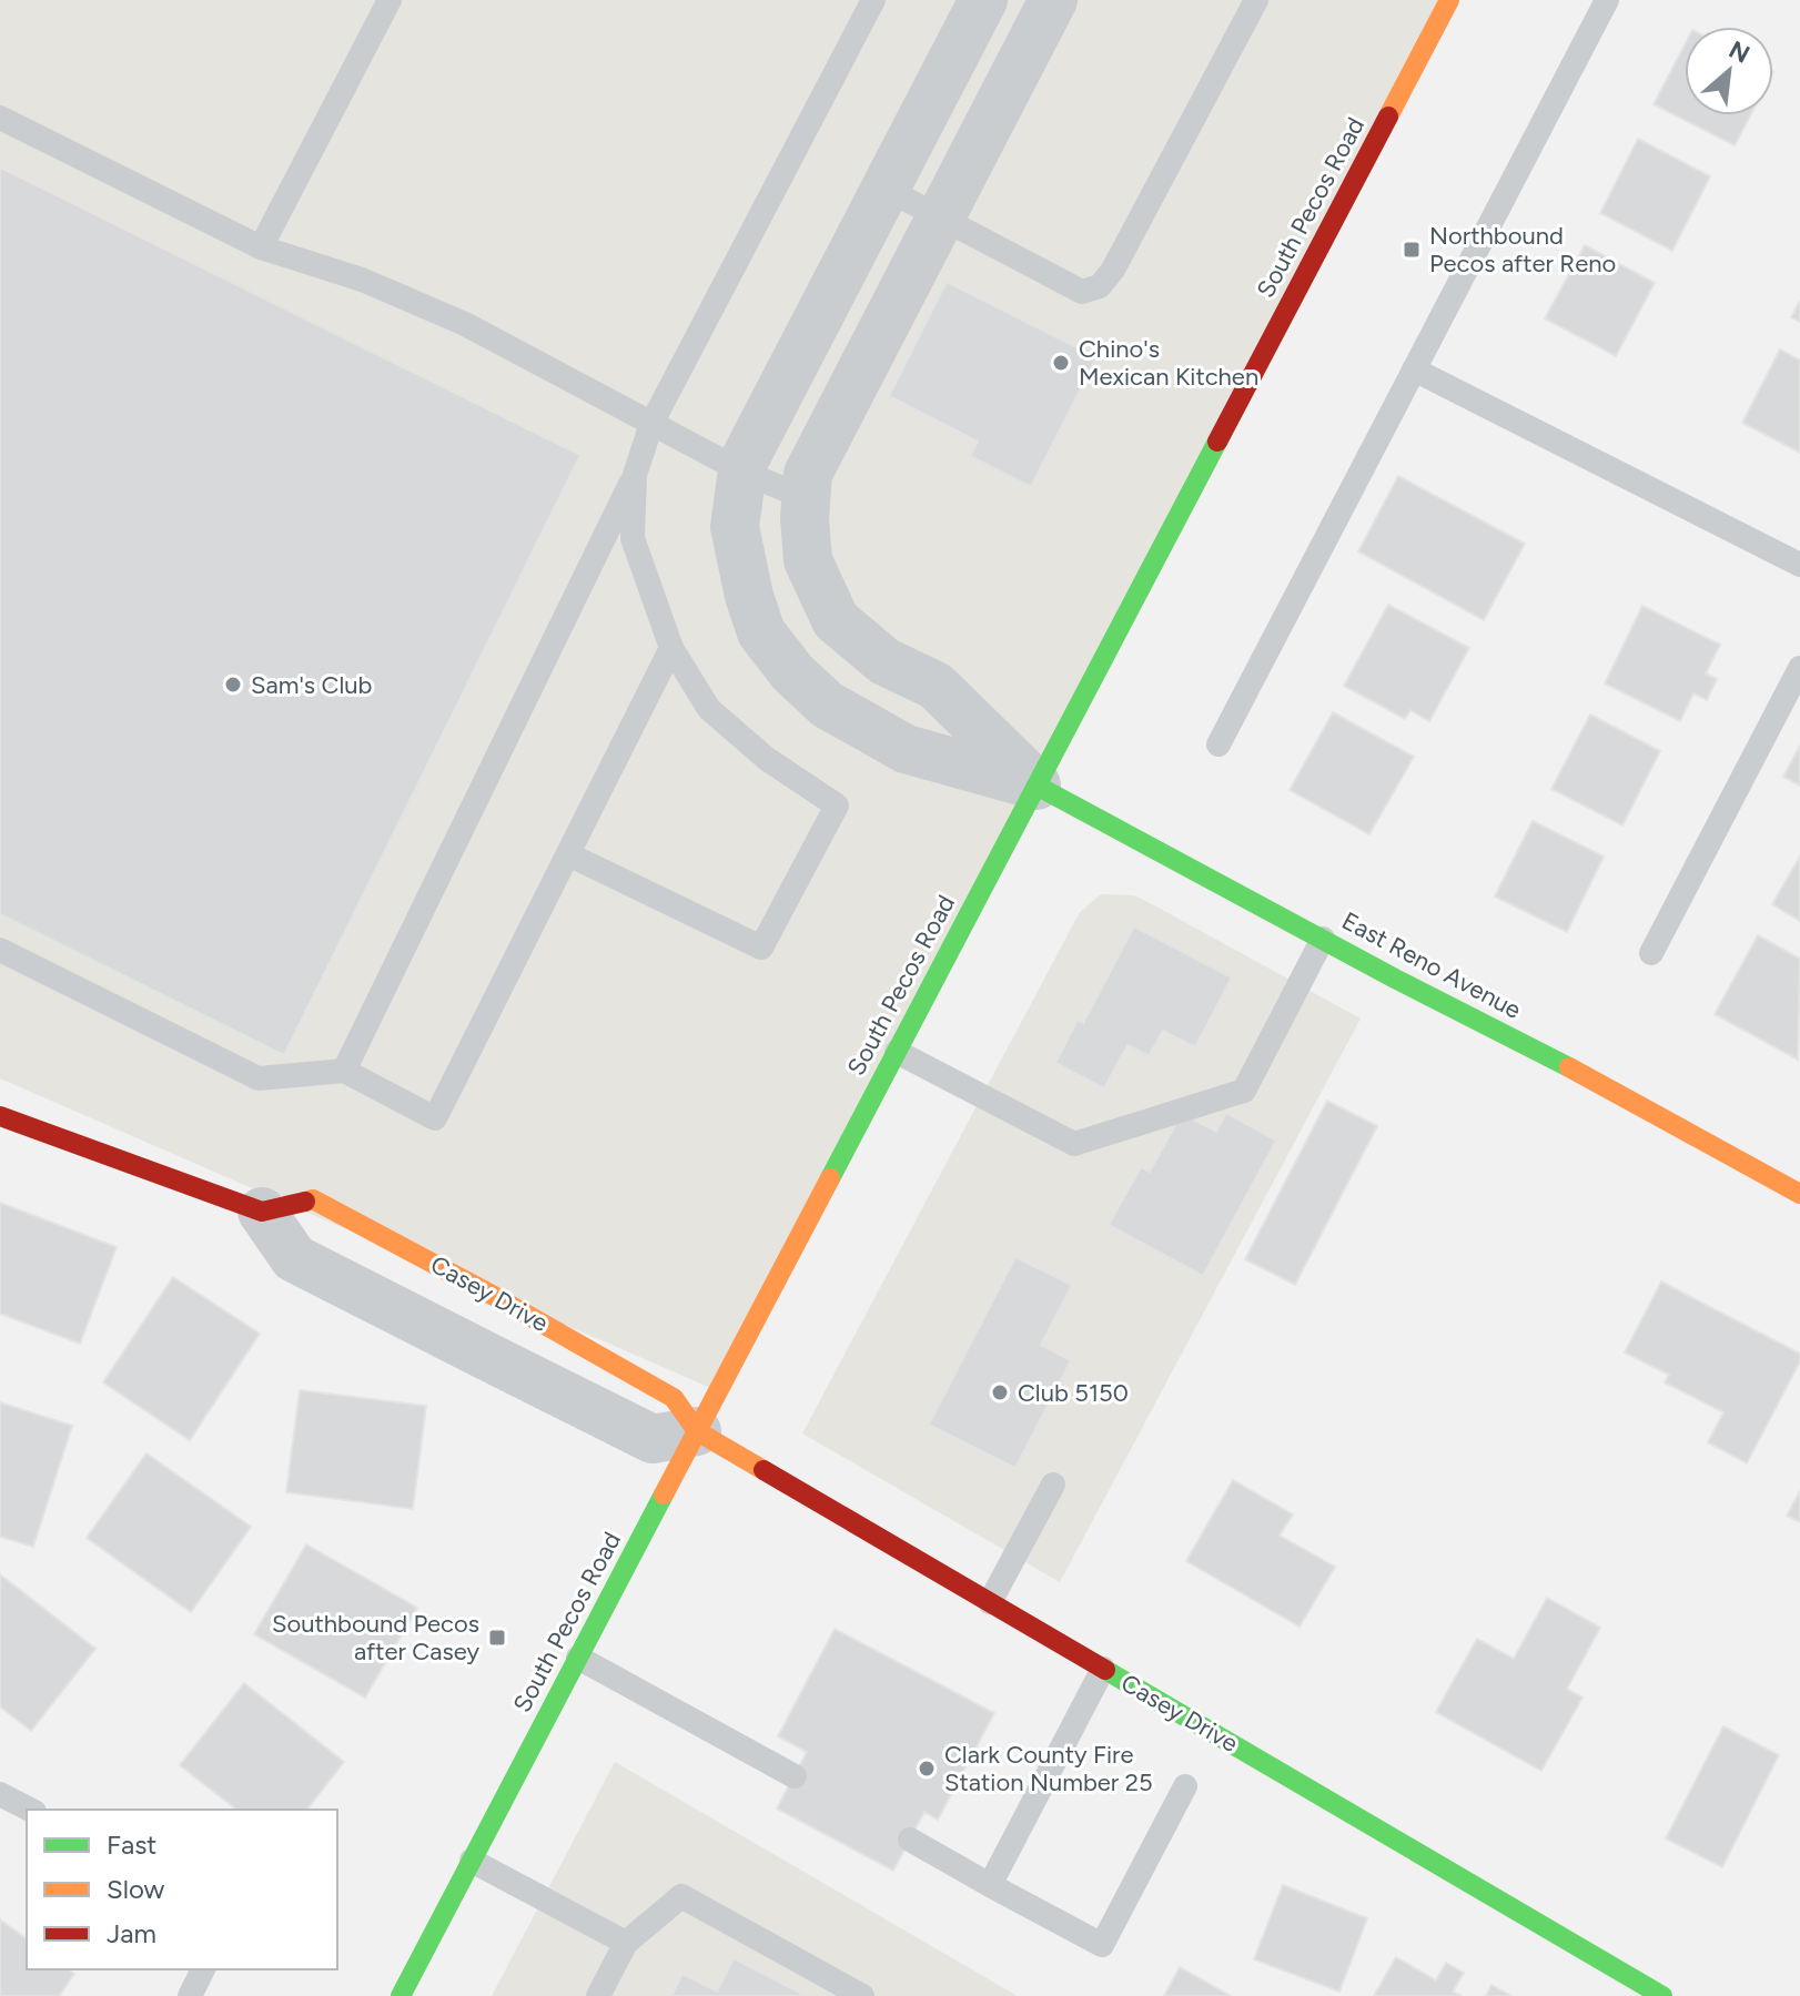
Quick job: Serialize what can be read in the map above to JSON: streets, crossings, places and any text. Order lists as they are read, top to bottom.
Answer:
{
  "streets": {
    "street": ["South Pecos Road", "East Reno Avenue", "Casey Drive"]
  },
  "crossings": [
    ["South Pecos Road", "East Reno Avenue"],
    ["South Pecos Road", "Casey Drive"]
  ],
  "places": {
    "transit": ["Northbound Pecos after Reno", "Southbound Pecos after Casey"],
    "other": [
      "Chino's Mexican Kitchen",
      "Sam's Club",
      "Club 5150",
      "Clark County Fire Station Number 25"
    ]
  },
  "legend": ["Fast", "Slow", "Jam"],
  "north": "top right"
}
